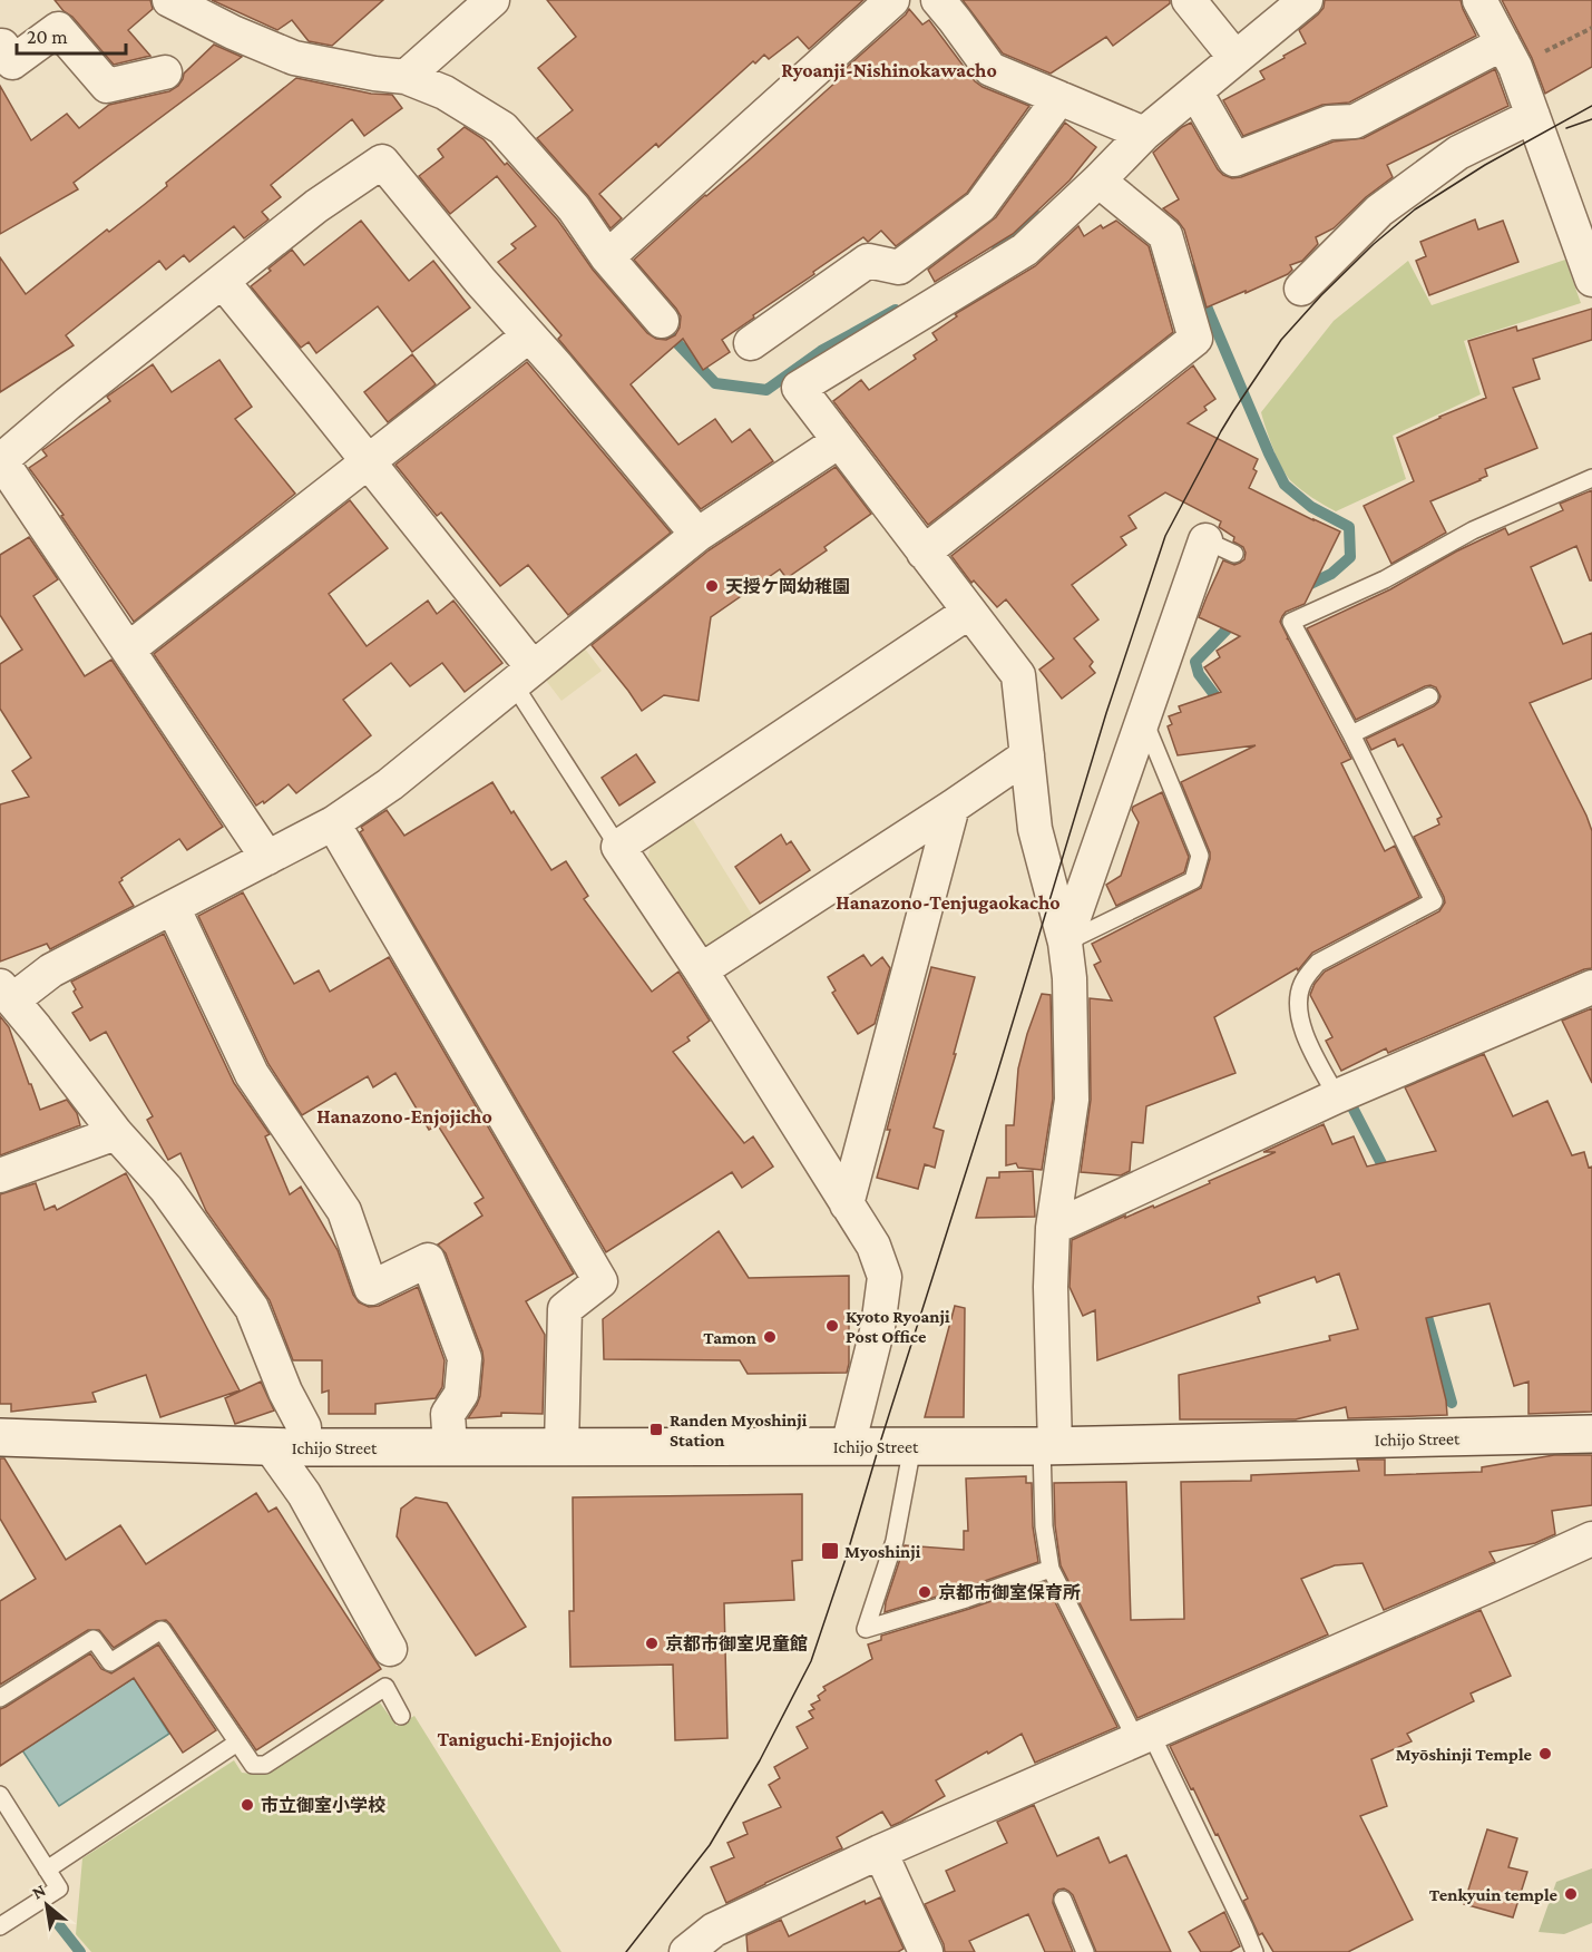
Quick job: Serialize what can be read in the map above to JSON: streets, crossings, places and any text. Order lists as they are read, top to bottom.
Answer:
{
  "streets": {
    "main road": ["Ichijo Street"]
  },
  "districts": [
    "Ryoanji-Nishinokawacho",
    "Hanazono-Tenjugaokacho",
    "Hanazono-Enjojicho",
    "Taniguchi-Enjojicho"
  ],
  "places": {
    "other": [
      "天授ケ岡幼稚園",
      "Kyoto Ryoanji Post Office",
      "Tamon",
      "京都市御室保育所",
      "京都市御室児童館",
      "Myōshinji Temple",
      "市立御室小学校",
      "Tenkyuin temple"
    ],
    "transit": ["Randen Myoshinji Station", "Myoshinji"]
  },
  "scale_bar": "20 m",
  "north": "top left"
}
